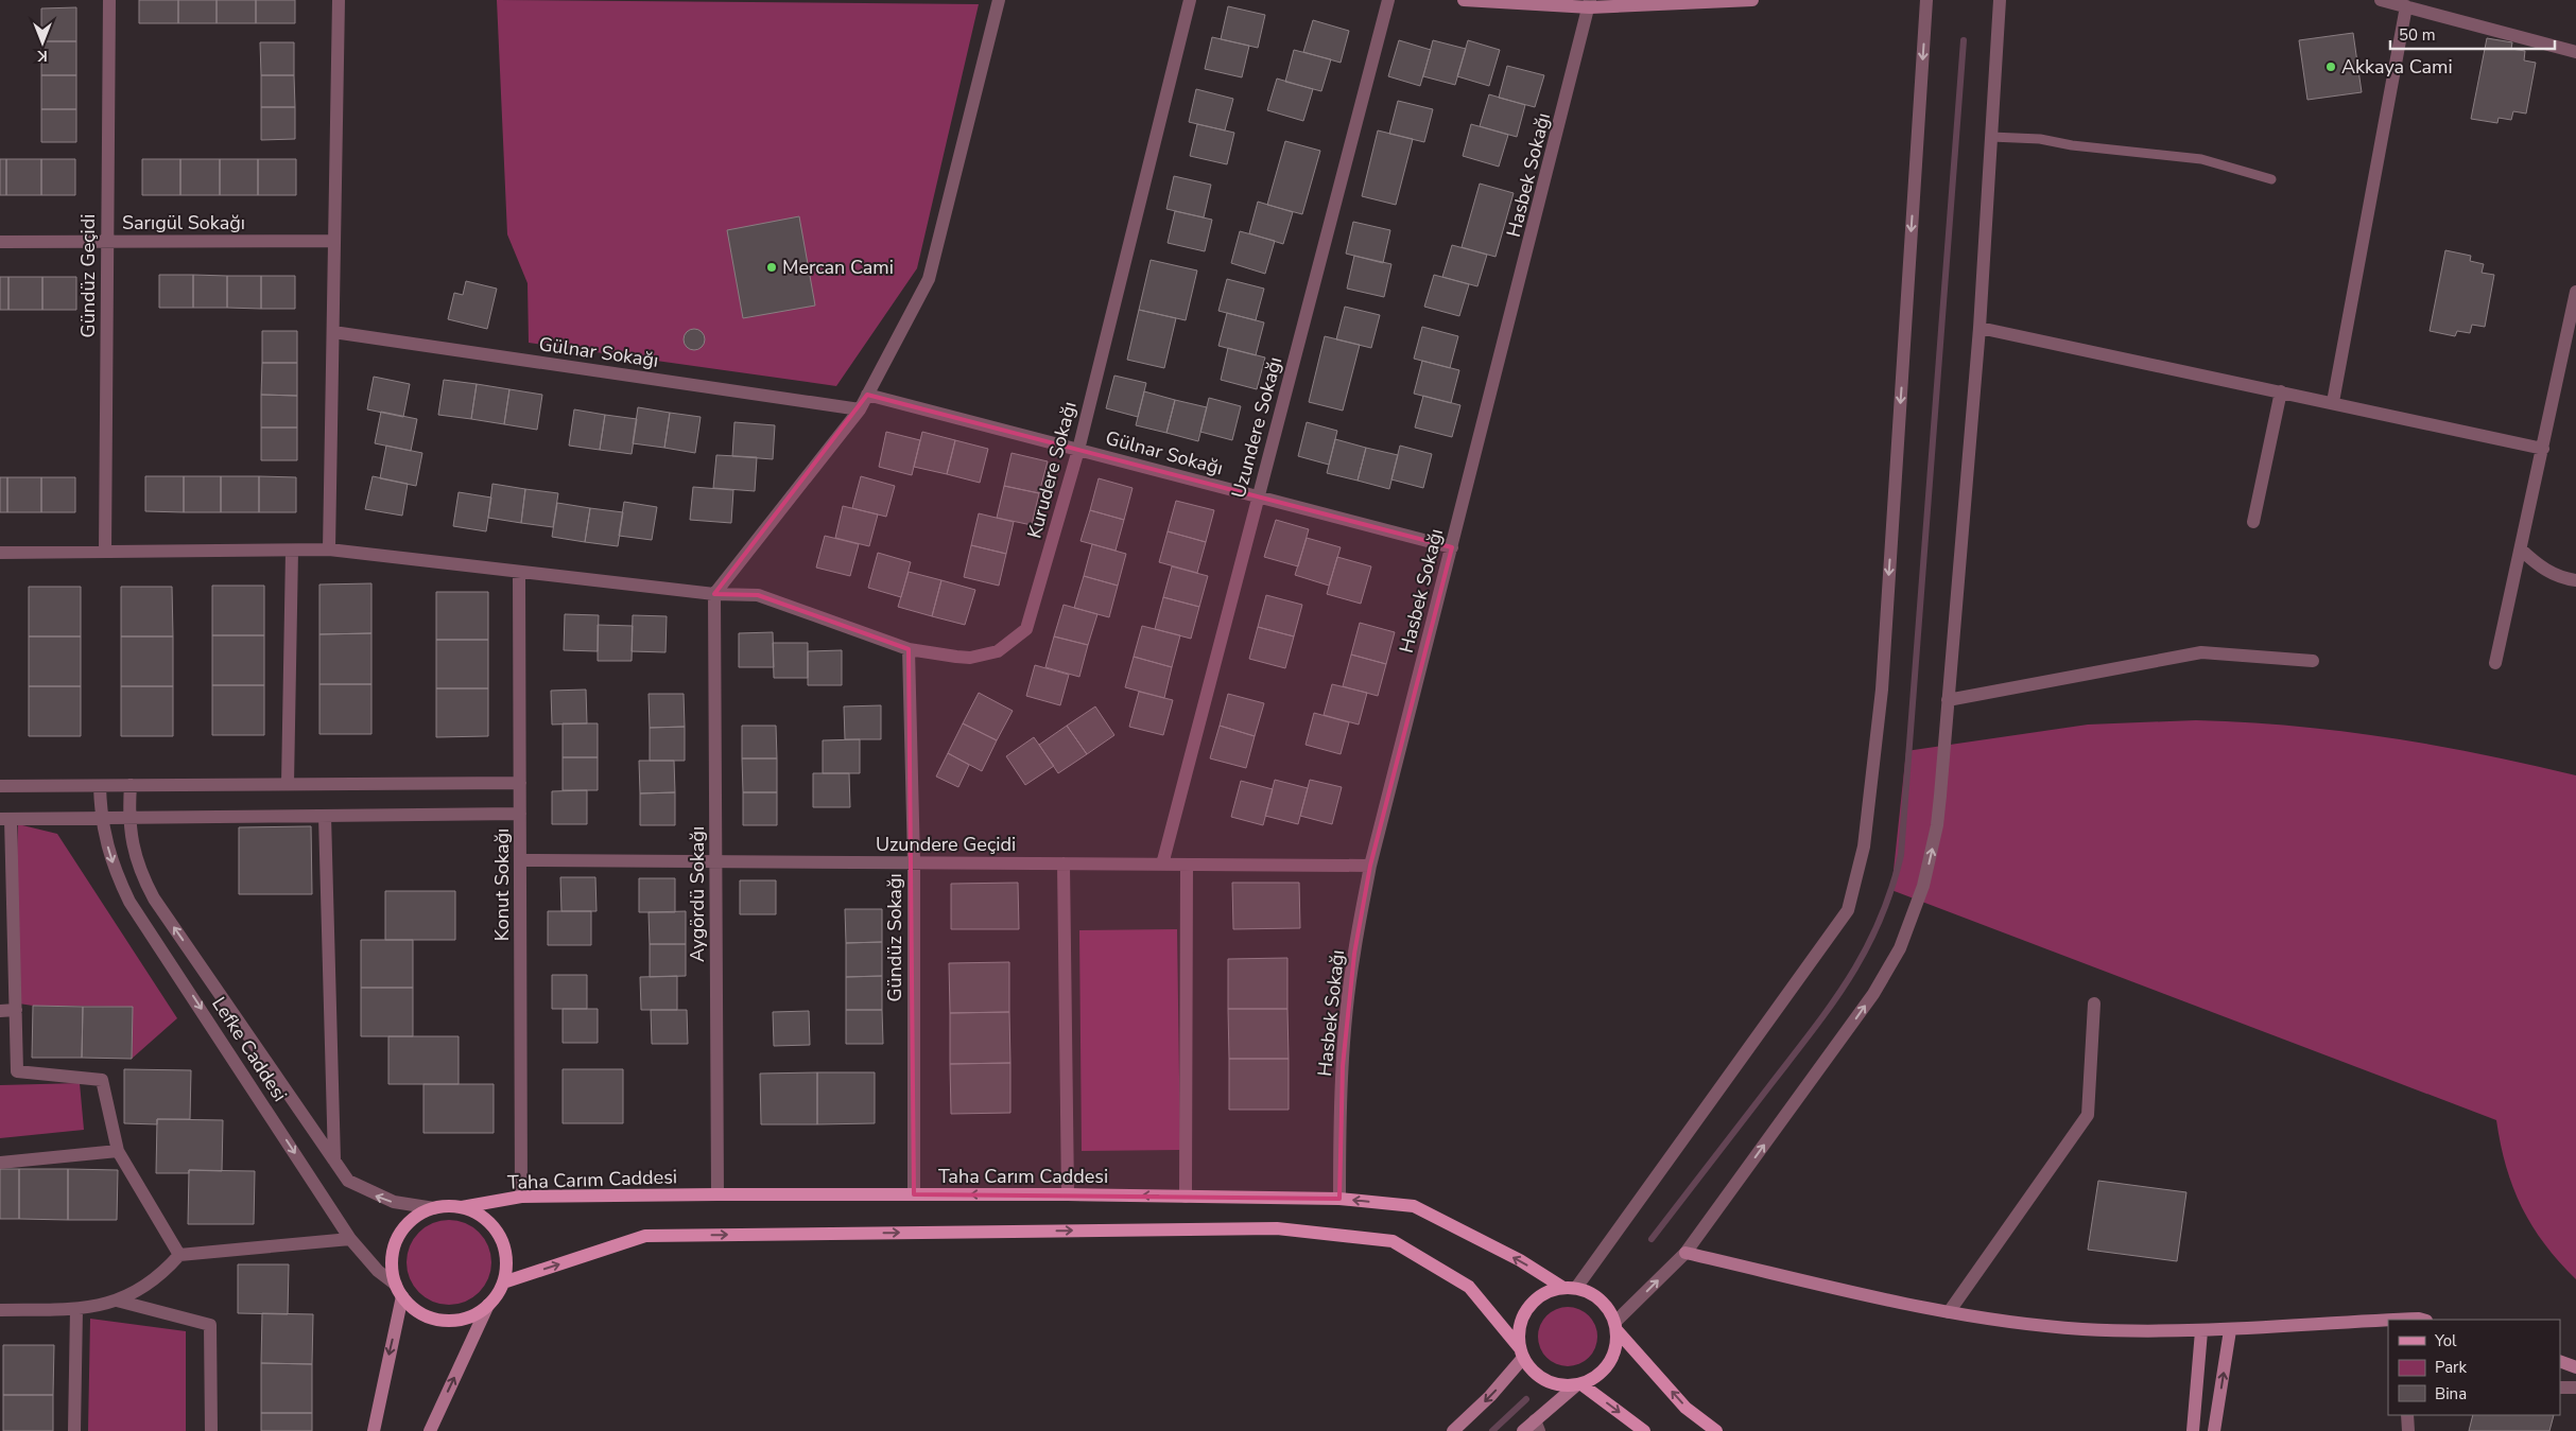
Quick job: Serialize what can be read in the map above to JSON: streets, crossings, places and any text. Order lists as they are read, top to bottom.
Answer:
{
  "streets": {
    "main road": ["Taha Carım Caddesi"],
    "street": [
      "Hasbek Sokağı",
      "Sarıgül Sokağı",
      "Gündüz Geçidi",
      "Gülnar Sokağı",
      "Uzundere Sokağı",
      "Kurudere Sokağı",
      "Uzundere Geçidi",
      "Konut Sokağı",
      "Aygördü Sokağı",
      "Gündüz Sokağı",
      "Lefke Caddesi"
    ]
  },
  "crossings": [
    ["Hasbek Sokağı", "Gülnar Sokağı"],
    ["Hasbek Sokağı", "Uzundere Geçidi"],
    ["Hasbek Sokağı", "Taha Carım Caddesi"],
    ["Sarıgül Sokağı", "Gündüz Geçidi"],
    ["Gündüz Geçidi", "Kurudere Sokağı"],
    ["Gülnar Sokağı", "Uzundere Sokağı"],
    ["Gülnar Sokağı", "Kurudere Sokağı"],
    ["Uzundere Sokağı", "Uzundere Geçidi"],
    ["Kurudere Sokağı", "Konut Sokağı"],
    ["Kurudere Sokağı", "Aygördü Sokağı"],
    ["Kurudere Sokağı", "Gündüz Sokağı"],
    ["Uzundere Geçidi", "Konut Sokağı"],
    ["Uzundere Geçidi", "Aygördü Sokağı"],
    ["Uzundere Geçidi", "Gündüz Sokağı"],
    ["Konut Sokağı", "Taha Carım Caddesi"],
    ["Aygördü Sokağı", "Taha Carım Caddesi"],
    ["Gündüz Sokağı", "Taha Carım Caddesi"],
    ["Lefke Caddesi", "Taha Carım Caddesi"]
  ],
  "places": ["Akkaya Cami", "Mercan Cami"],
  "legend": ["Yol", "Park", "Bina"],
  "scale_bar": "50 m",
  "north": "bottom"
}
